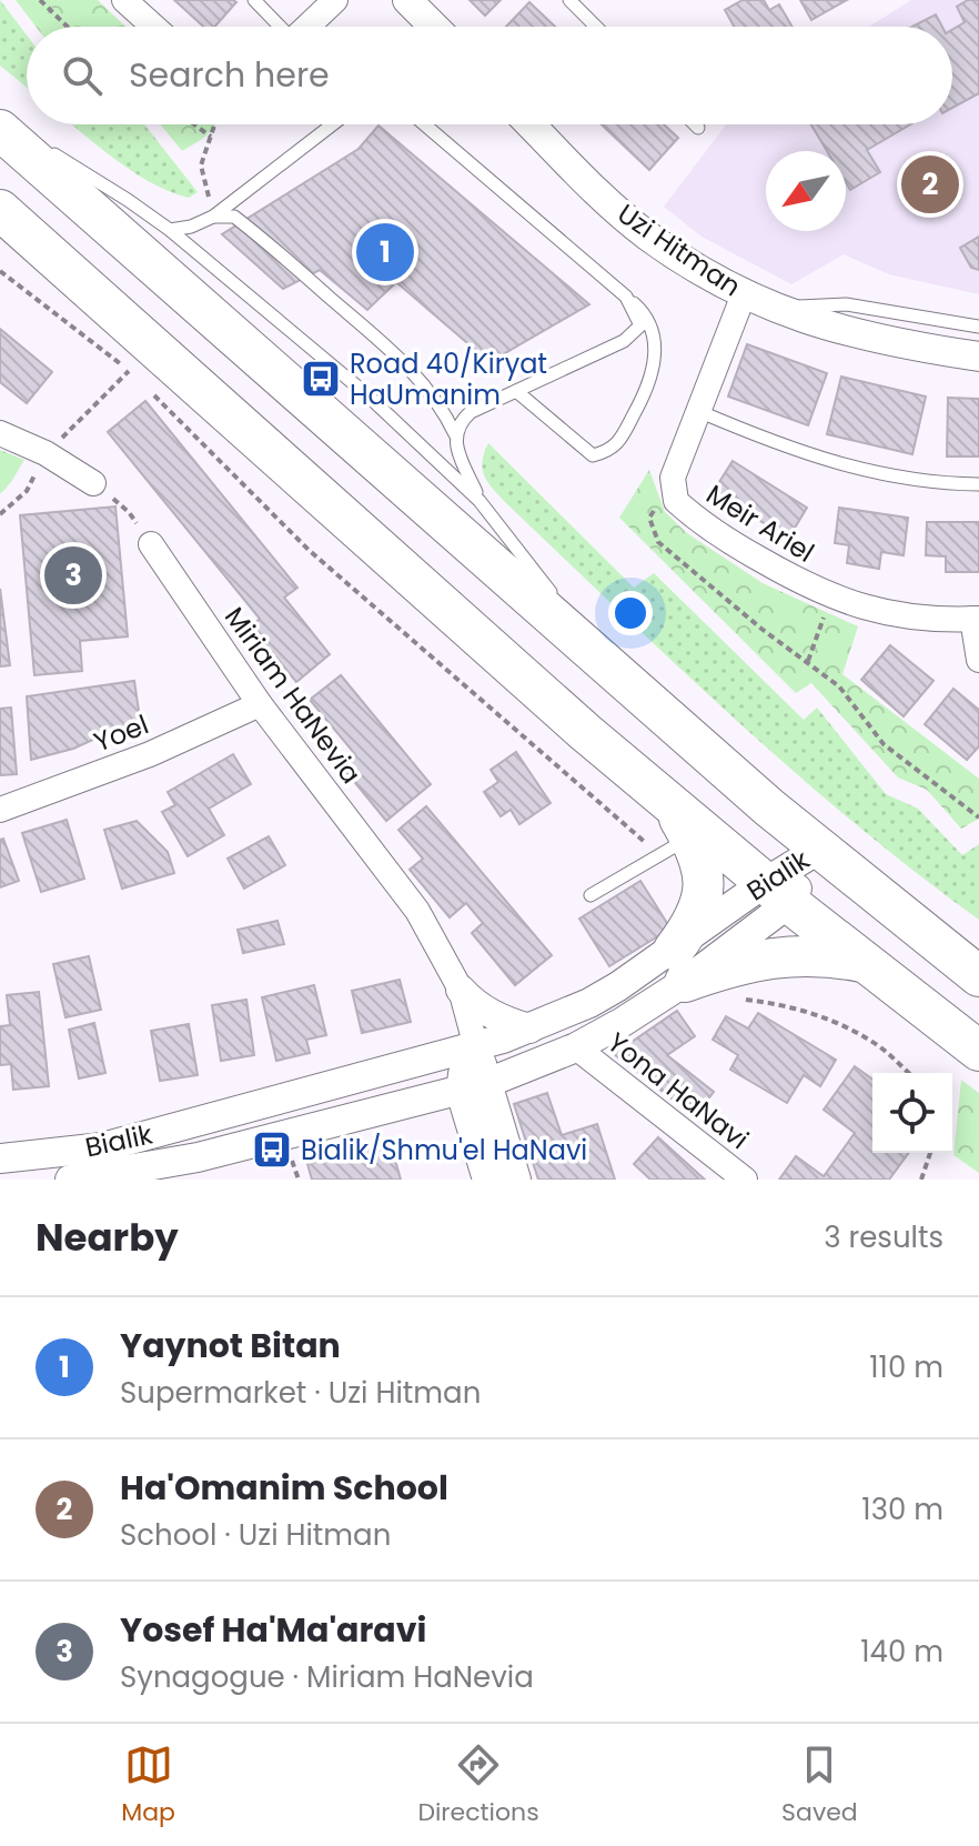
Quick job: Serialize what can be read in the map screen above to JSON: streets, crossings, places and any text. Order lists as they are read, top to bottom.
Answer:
{
  "streets": {
    "street": [
      "Uzi Hitman",
      "Meir Ariel",
      "Miriam HaNevia",
      "Yoel",
      "Bialik",
      "Yona HaNavi"
    ]
  },
  "crossings": [
    ["Uzi Hitman", "Meir Ariel"],
    ["Miriam HaNevia", "Yoel"],
    ["Miriam HaNevia", "Bialik"],
    ["Bialik", "Yona HaNavi"]
  ],
  "places": {
    "bus stop": ["Road 40/Kiryat HaUmanim", "Bialik/Shmu'el HaNavi"]
  },
  "north": "bottom left",
  "page": {
    "search": "Search here",
    "pins": ["2", "1", "3"],
    "heading": ["Nearby", "3 results"],
    "list": [
      {
        "mark": "1",
        "name": "Yaynot Bitan",
        "note": "Supermarket · Uzi Hitman",
        "value": "110 m"
      },
      {
        "mark": "2",
        "name": "Ha'Omanim School",
        "note": "School · Uzi Hitman",
        "value": "130 m"
      },
      {
        "mark": "3",
        "name": "Yosef Ha'Ma'aravi",
        "note": "Synagogue · Miriam HaNevia",
        "value": "140 m"
      }
    ],
    "nav": ["Map", "Directions", "Saved"]
  }
}
